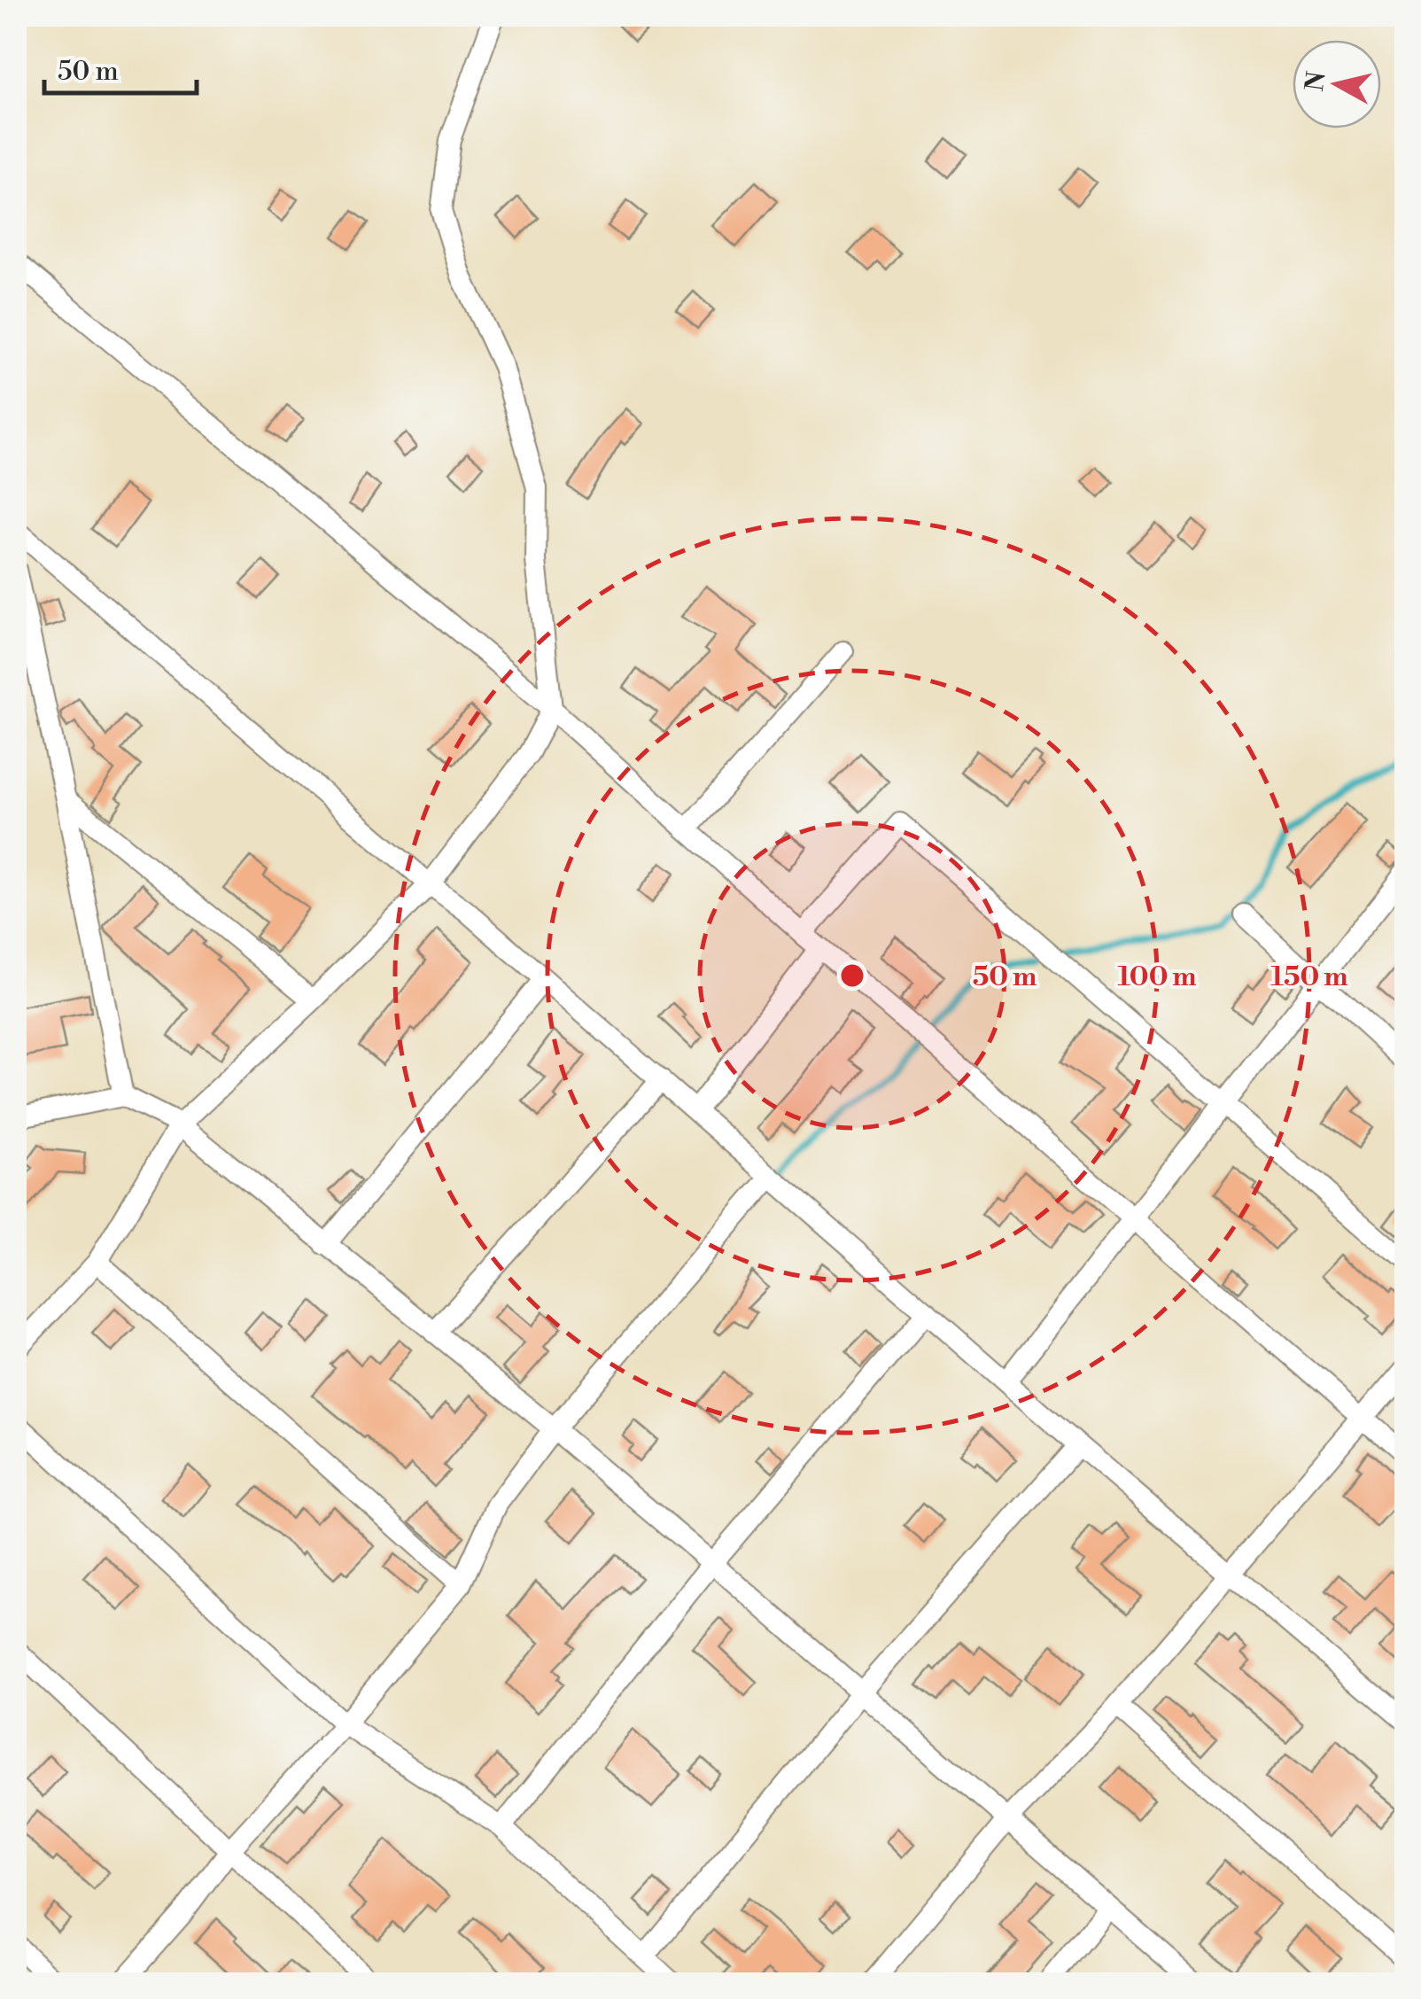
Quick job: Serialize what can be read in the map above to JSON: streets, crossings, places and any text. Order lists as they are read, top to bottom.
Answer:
{
  "scale_bar": "50 m",
  "north": "left",
  "rings": ["50 m", "100 m", "150 m"]
}
